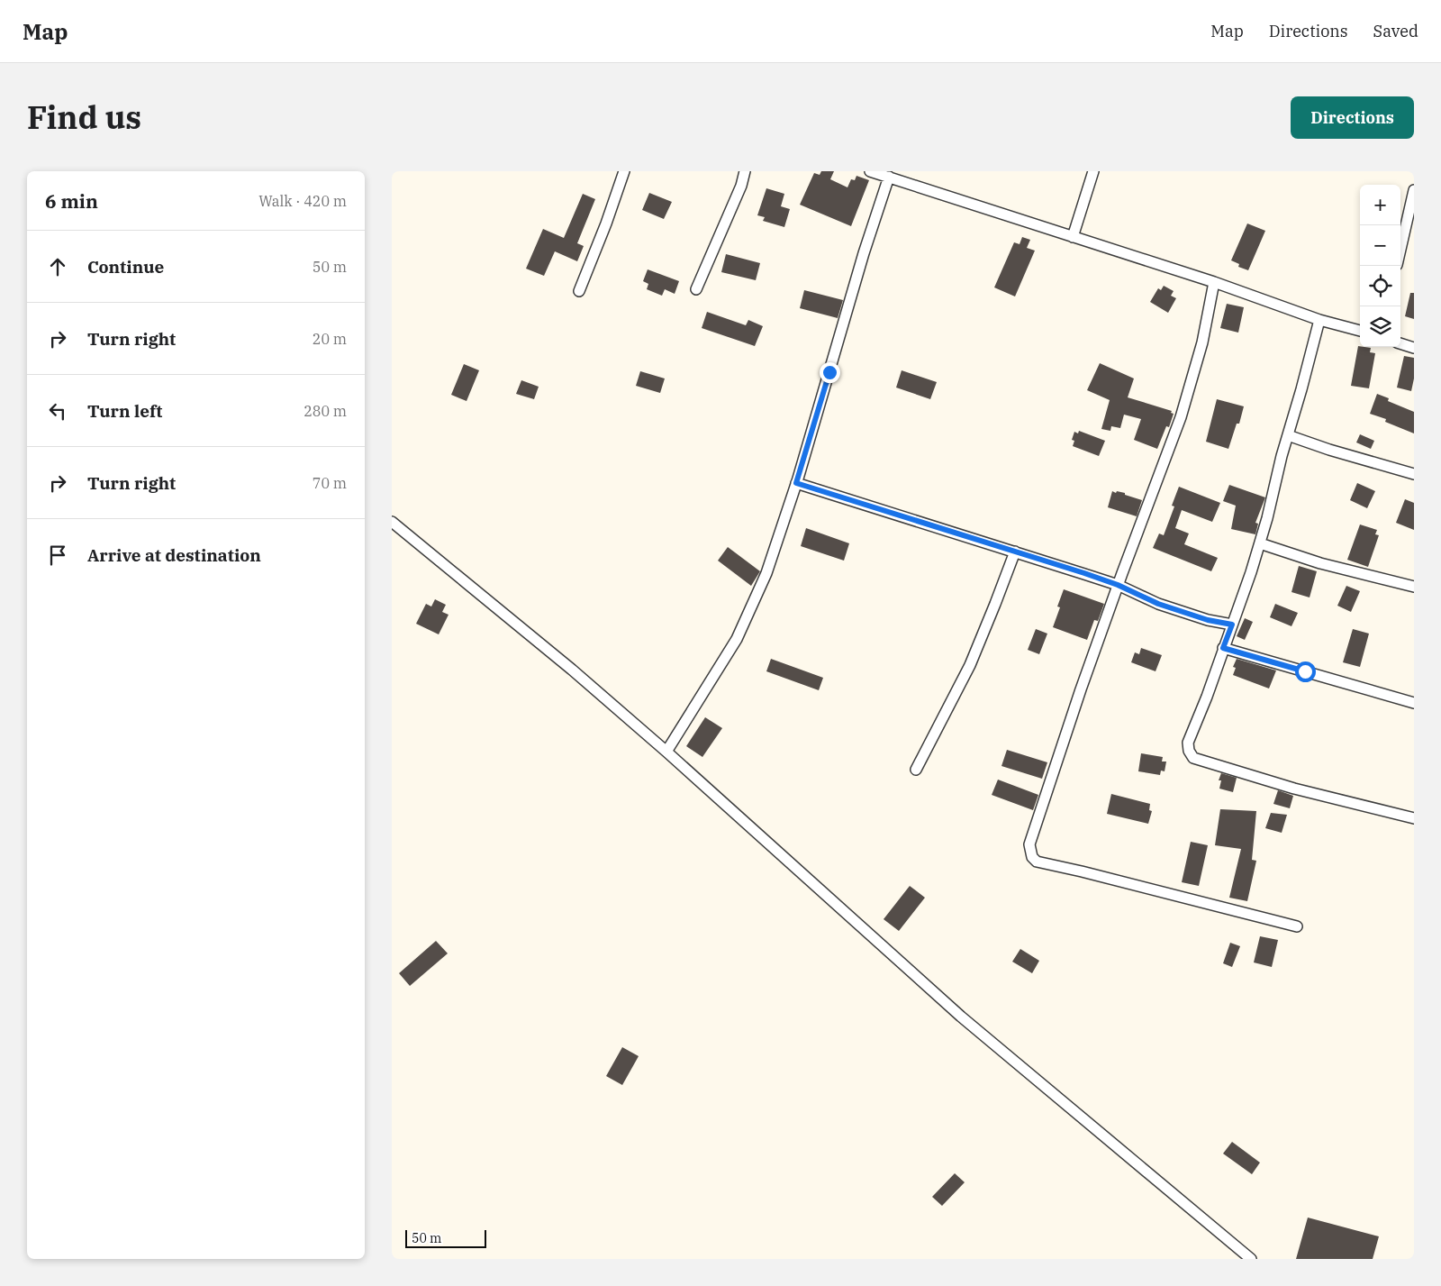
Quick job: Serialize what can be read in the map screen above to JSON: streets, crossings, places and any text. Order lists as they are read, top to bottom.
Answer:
{
  "scale_bar": "50 m",
  "page": {
    "header": "Map",
    "nav": ["Map", "Directions", "Saved"],
    "title": "Find us",
    "buttons": "Directions",
    "heading": ["6 min", "Walk · 420 m"],
    "map_buttons": ["+", "−"],
    "list": [
      ["Continue", "50 m"],
      ["Turn right", "20 m"],
      ["Turn left", "280 m"],
      ["Turn right", "70 m"],
      "Arrive at destination"
    ],
    "scale": "50 m"
  }
}
